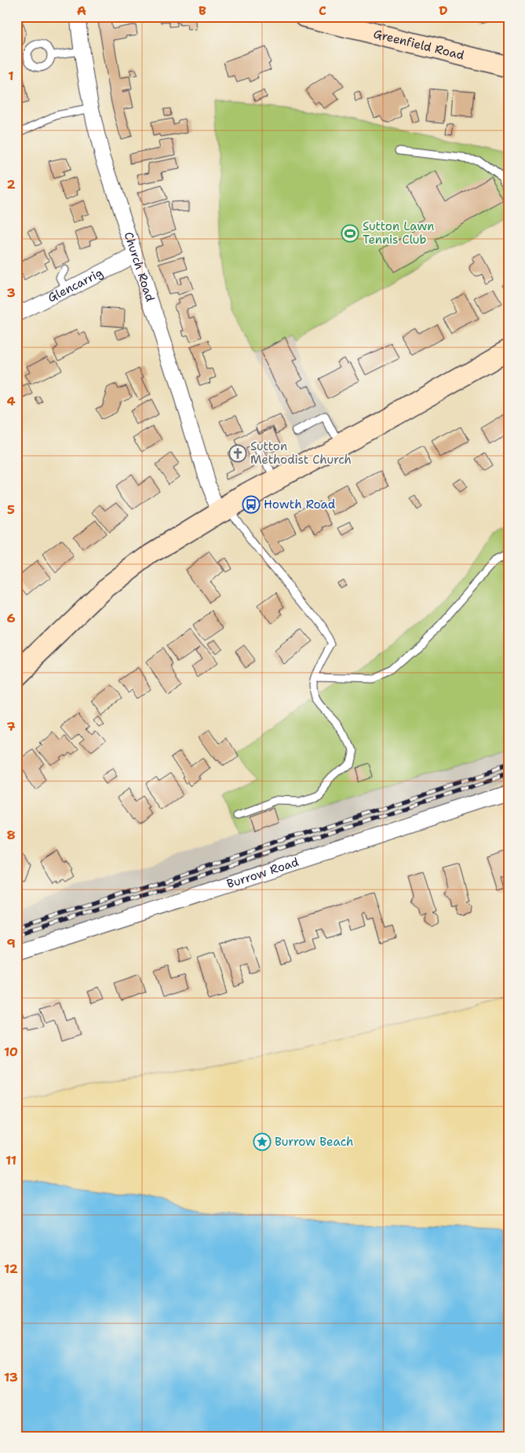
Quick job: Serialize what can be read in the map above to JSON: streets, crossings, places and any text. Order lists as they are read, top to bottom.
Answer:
{
  "streets": {
    "main road": ["Greenfield Road"],
    "street": ["Church Road", "Glencarrig", "Burrow Road"]
  },
  "crossings": [
    ["Church Road", "Glencarrig"]
  ],
  "places": {
    "sports": ["Sutton Lawn Tennis Club"],
    "church": ["Sutton Methodist Church"],
    "bus stop": ["Howth Road"],
    "place": ["Burrow Beach"]
  },
  "grid": {
    "columns": [
      "A",
      "B",
      "C",
      "D"
    ],
    "rows": [
      "1",
      "2",
      "3",
      "4",
      "5",
      "6",
      "7",
      "8",
      "9",
      "10",
      "11",
      "12",
      "13"
    ]
  }
}
